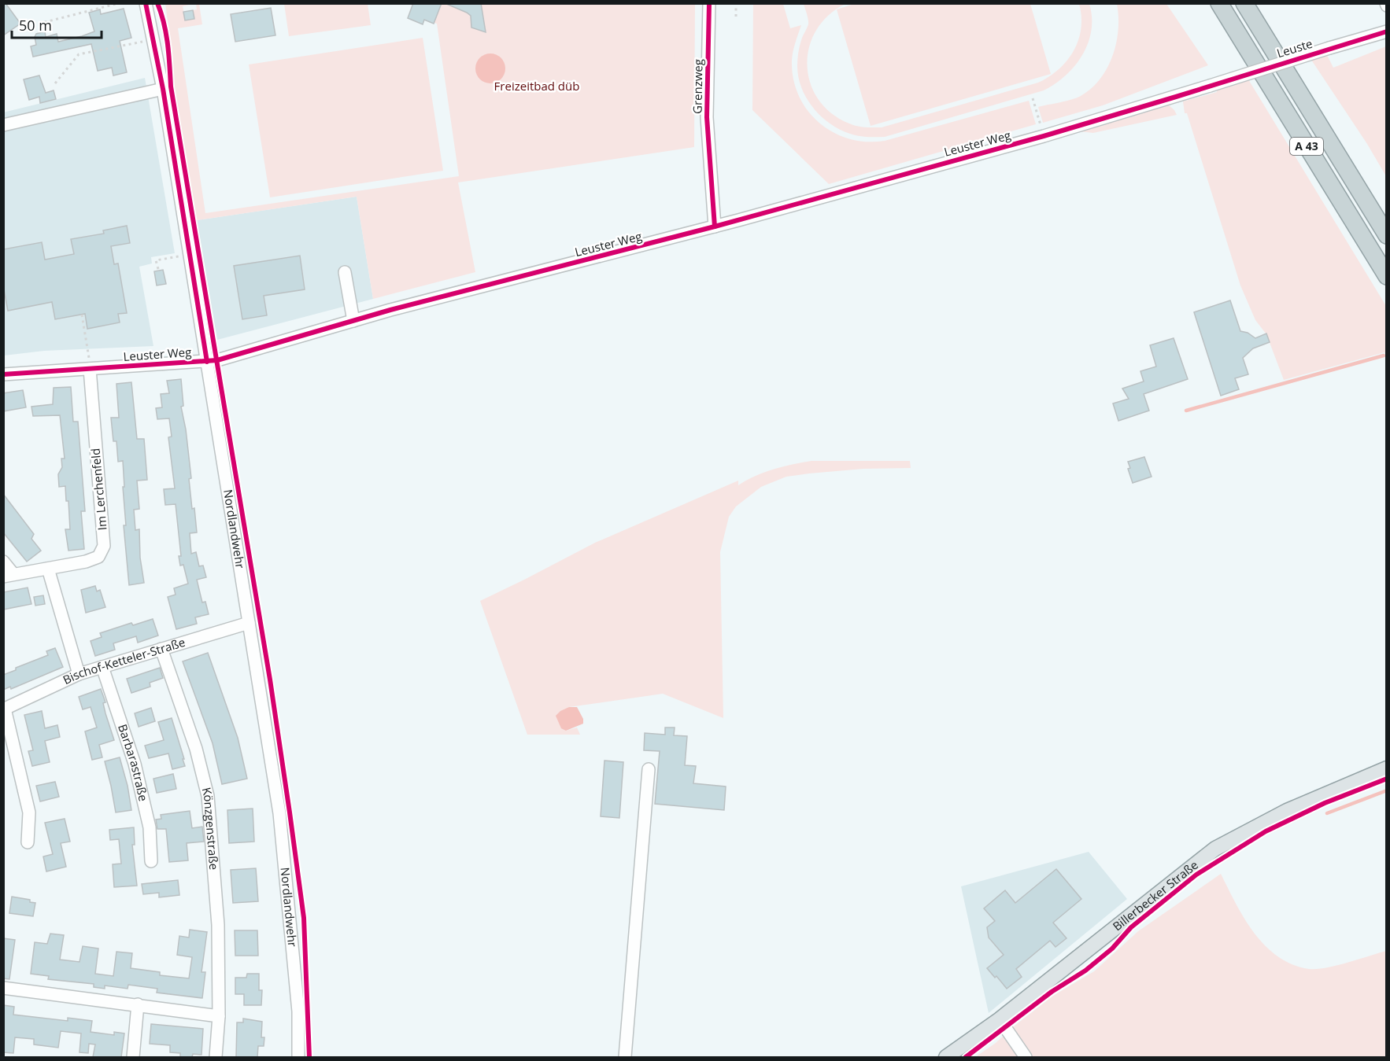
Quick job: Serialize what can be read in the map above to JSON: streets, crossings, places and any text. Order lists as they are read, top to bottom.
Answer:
{
  "streets": {
    "highway": ["A 43"],
    "main road": ["Billerbecker Straße"],
    "street": [
      "Leuste",
      "Grenzweg",
      "Leuster Weg",
      "Im Lerchenfeld",
      "Nordlandwehr",
      "Bischof-Ketteler-Straße",
      "Barbarastraße",
      "Könzgenstraße"
    ]
  },
  "crossings": [
    ["Leuste", "Leuster Weg"],
    ["Grenzweg", "Leuster Weg"],
    ["Leuster Weg", "Im Lerchenfeld"],
    ["Leuster Weg", "Nordlandwehr"],
    ["Nordlandwehr", "Bischof-Ketteler-Straße"],
    ["Bischof-Ketteler-Straße", "Barbarastraße"],
    ["Bischof-Ketteler-Straße", "Könzgenstraße"]
  ],
  "parks": ["Freizeitbad düb"],
  "scale_bar": "50 m"
}
